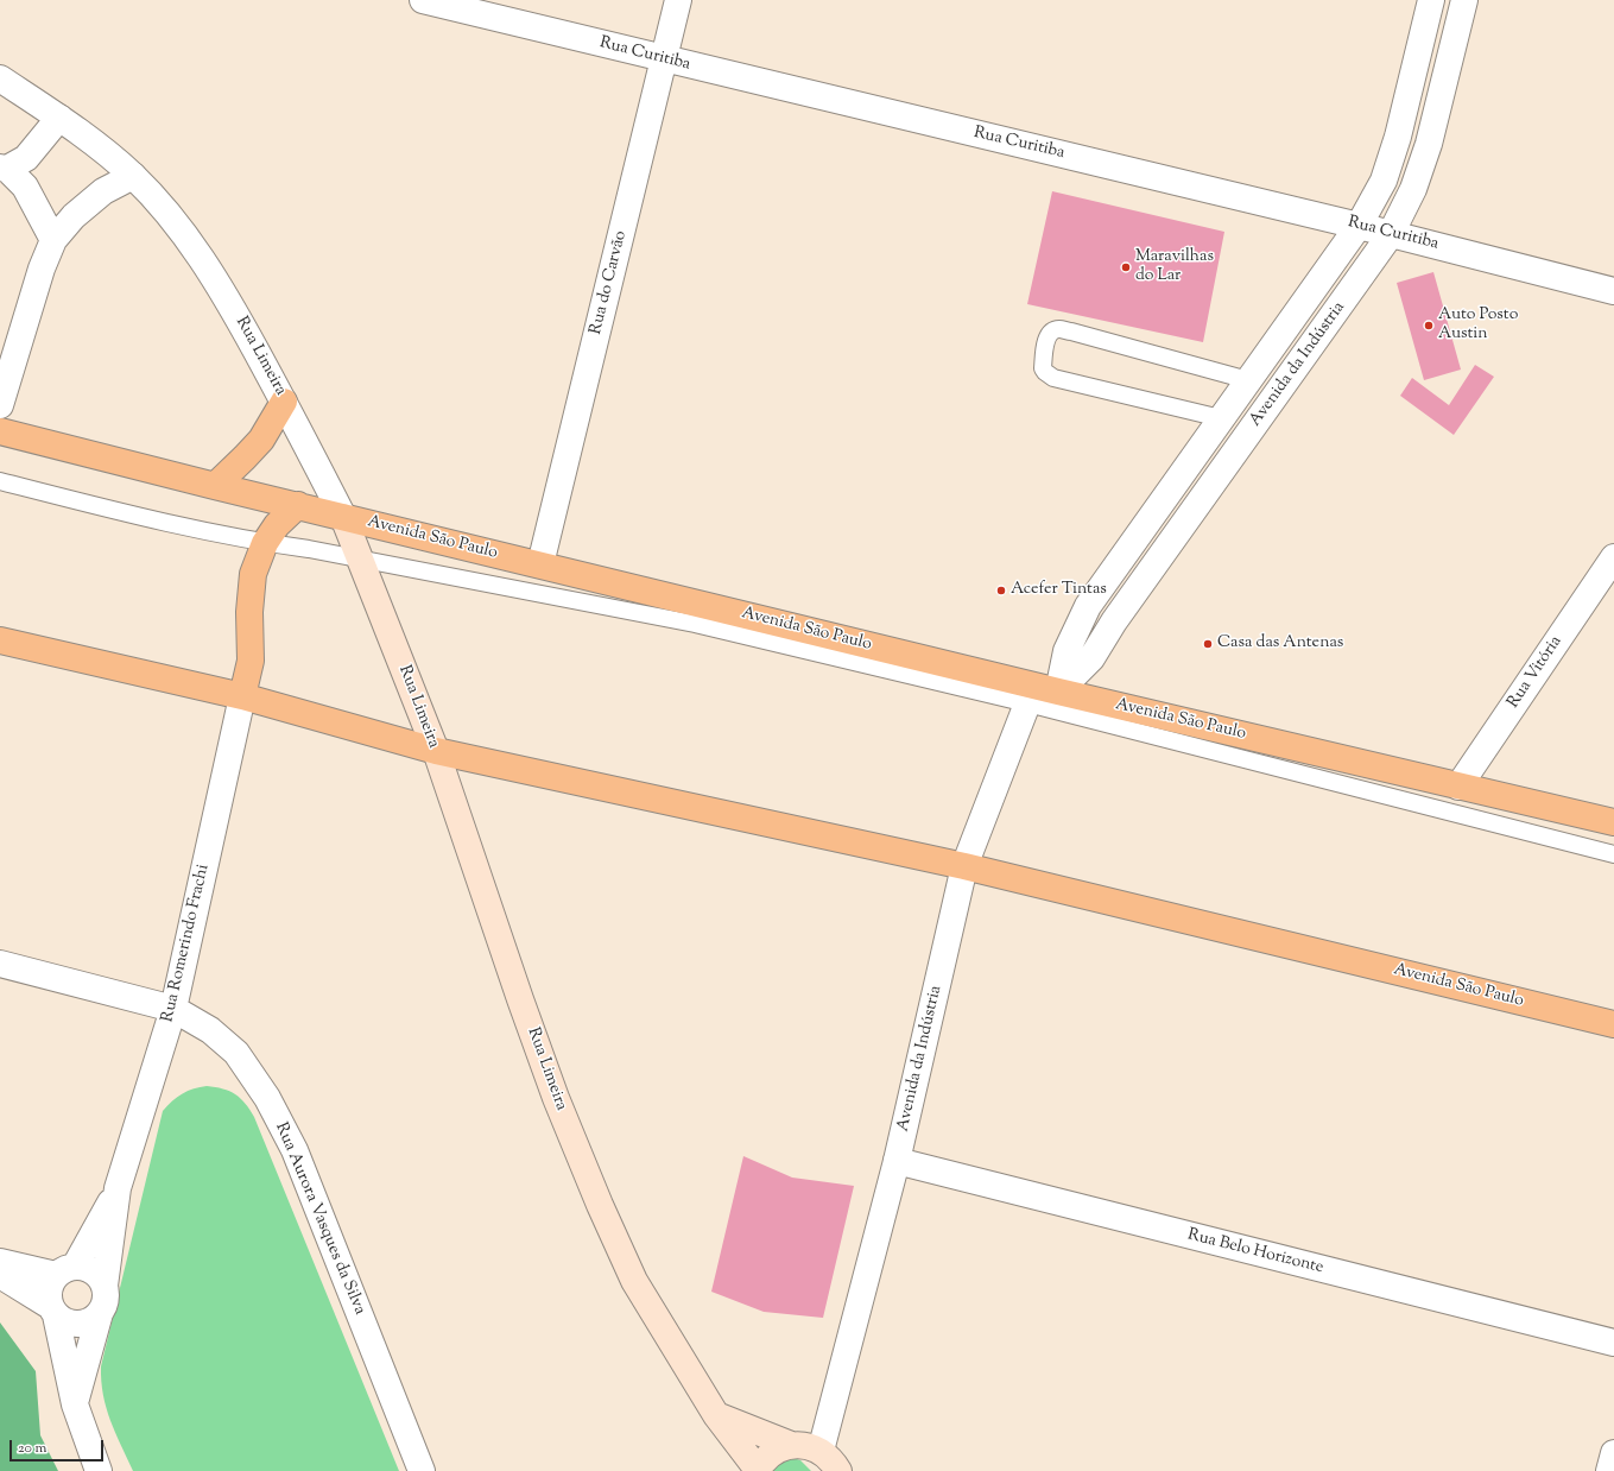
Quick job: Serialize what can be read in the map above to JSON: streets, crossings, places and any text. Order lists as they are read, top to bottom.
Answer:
{
  "streets": {
    "main road": ["Rua Limeira", "Avenida São Paulo"],
    "street": [
      "Rua Curitiba",
      "Rua do Carvão",
      "Avenida da Indústria",
      "Rua Vitória",
      "Rua Romerindo Frachi",
      "Rua Aurora Vasques da Silva",
      "Rua Belo Horizonte"
    ]
  },
  "crossings": [
    ["Rua Curitiba", "Rua do Carvão"],
    ["Rua Curitiba", "Avenida da Indústria"],
    ["Rua do Carvão", "Avenida São Paulo"],
    ["Rua Limeira", "Avenida São Paulo"],
    ["Avenida da Indústria", "Avenida São Paulo"],
    ["Avenida da Indústria", "Rua Belo Horizonte"],
    ["Avenida São Paulo", "Rua Vitória"],
    ["Avenida São Paulo", "Rua Romerindo Frachi"],
    ["Rua Romerindo Frachi", "Rua Aurora Vasques da Silva"]
  ],
  "places": [
    "Maravilhas do Lar",
    "Auto Posto Austin",
    "Acefer Tintas",
    "Casa das Antenas"
  ],
  "scale_bar": "20 m"
}
